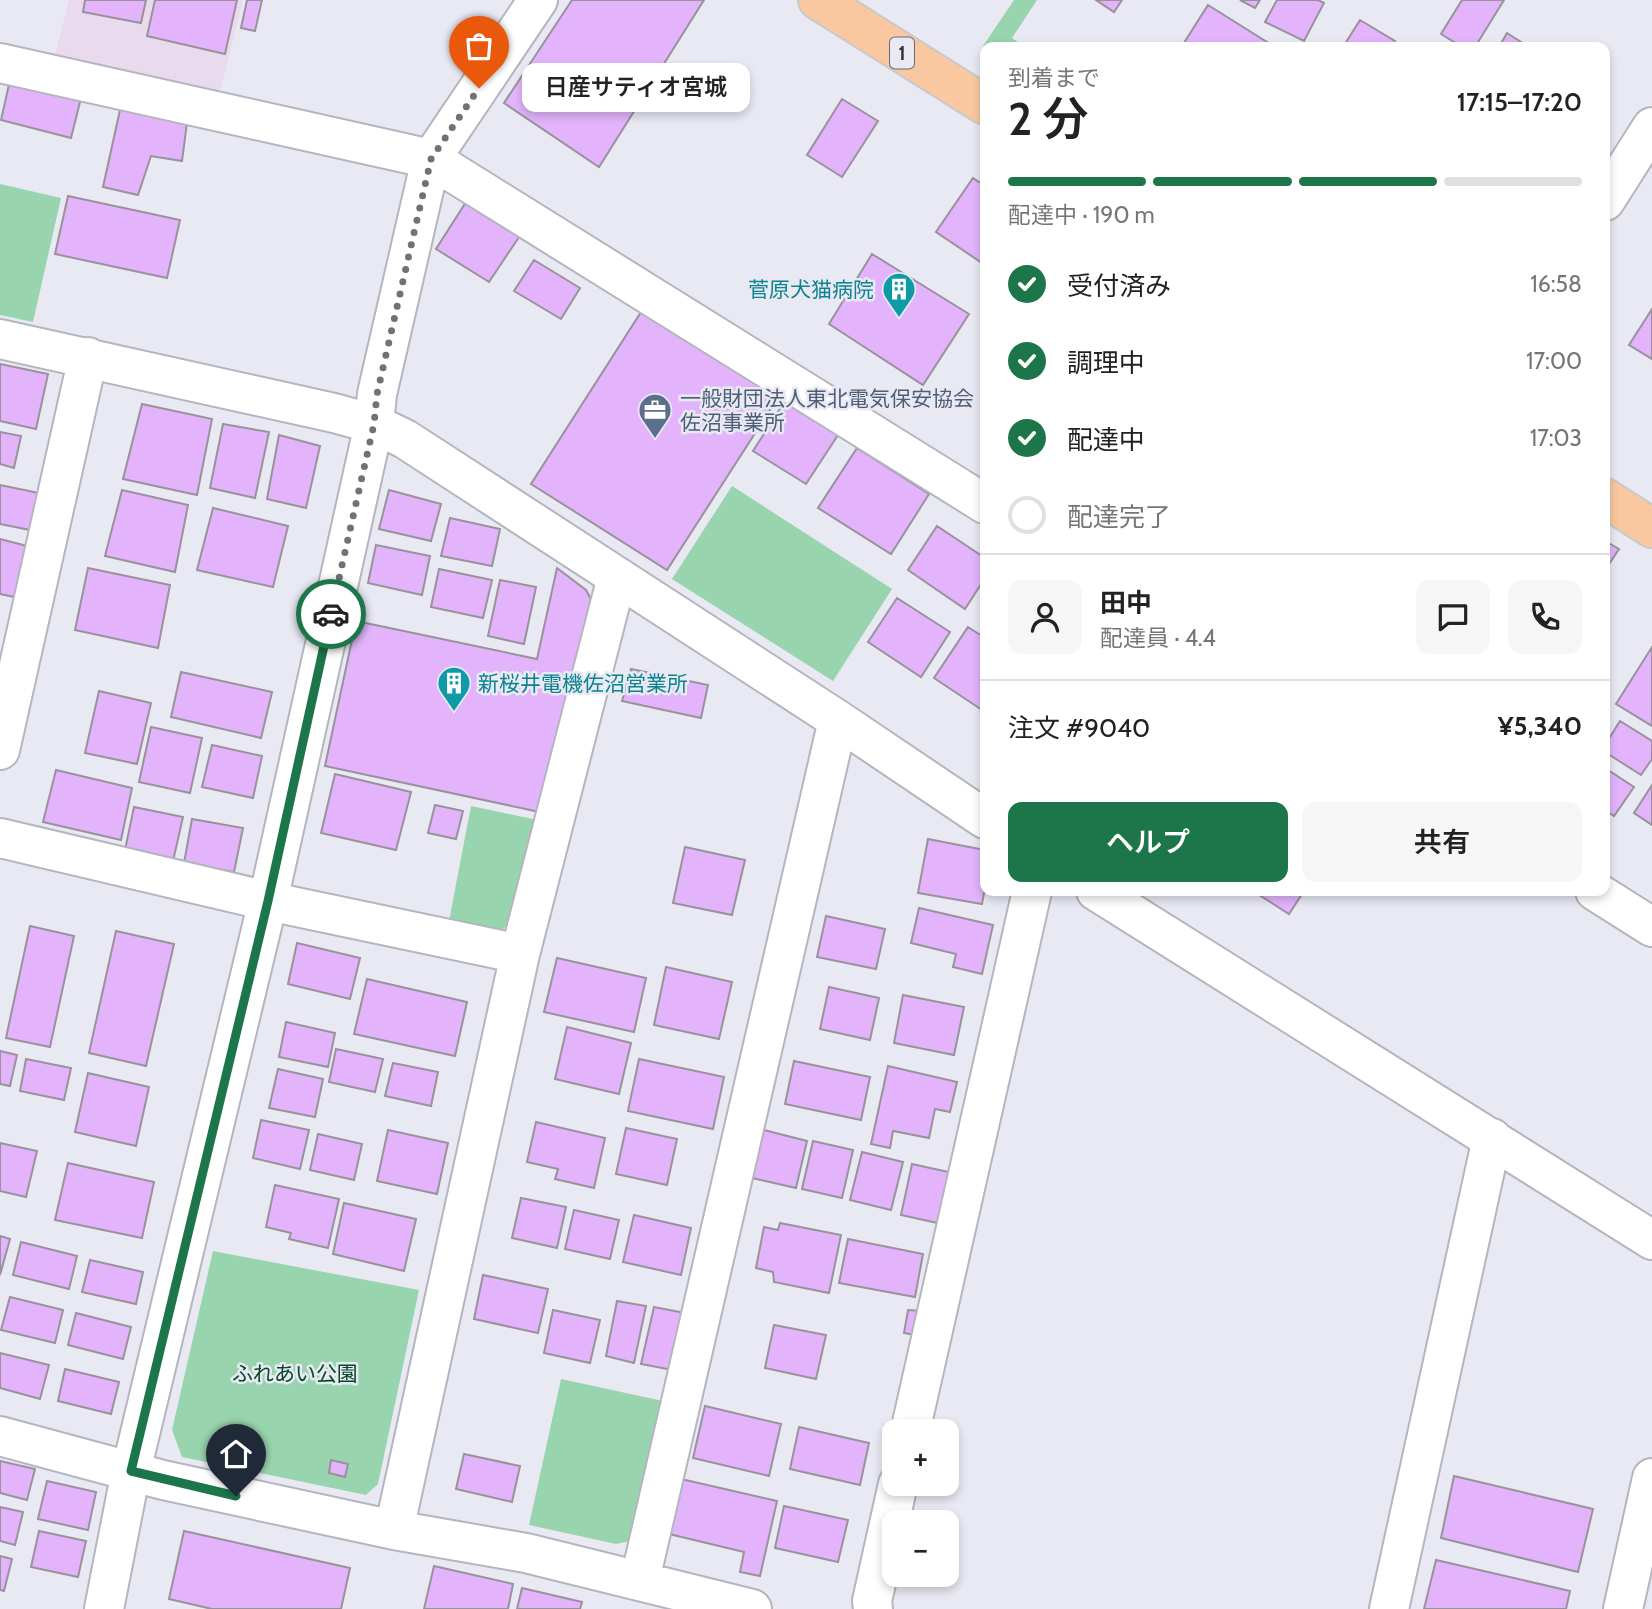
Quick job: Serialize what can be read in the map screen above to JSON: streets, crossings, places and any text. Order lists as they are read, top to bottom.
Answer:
{
  "streets": {
    "main road": ["1"]
  },
  "parks": ["ふれあい公園"],
  "places": {
    "other": ["日産サティオ宮城"],
    "building": ["菅原犬猫病院", "新桜井電機佐沼営業所"],
    "office": ["一般財団法人東北電気保安協会 佐沼事業所"]
  },
  "page": {
    "heading": ["2 分", "到着まで", "17:15–17:20"],
    "panel": [
      "田中",
      "配達員 · 4.4",
      "注文 #9040",
      "¥5,340"
    ],
    "bubble": "日産サティオ宮城",
    "bar": "配達中 · 190 m",
    "list": [
      ["受付済み", "16:58"],
      ["調理中", "17:00"],
      ["配達中", "17:03"],
      "配達完了"
    ],
    "buttons": ["ヘルプ", "共有"],
    "map_buttons": ["+", "−"]
  }
}
